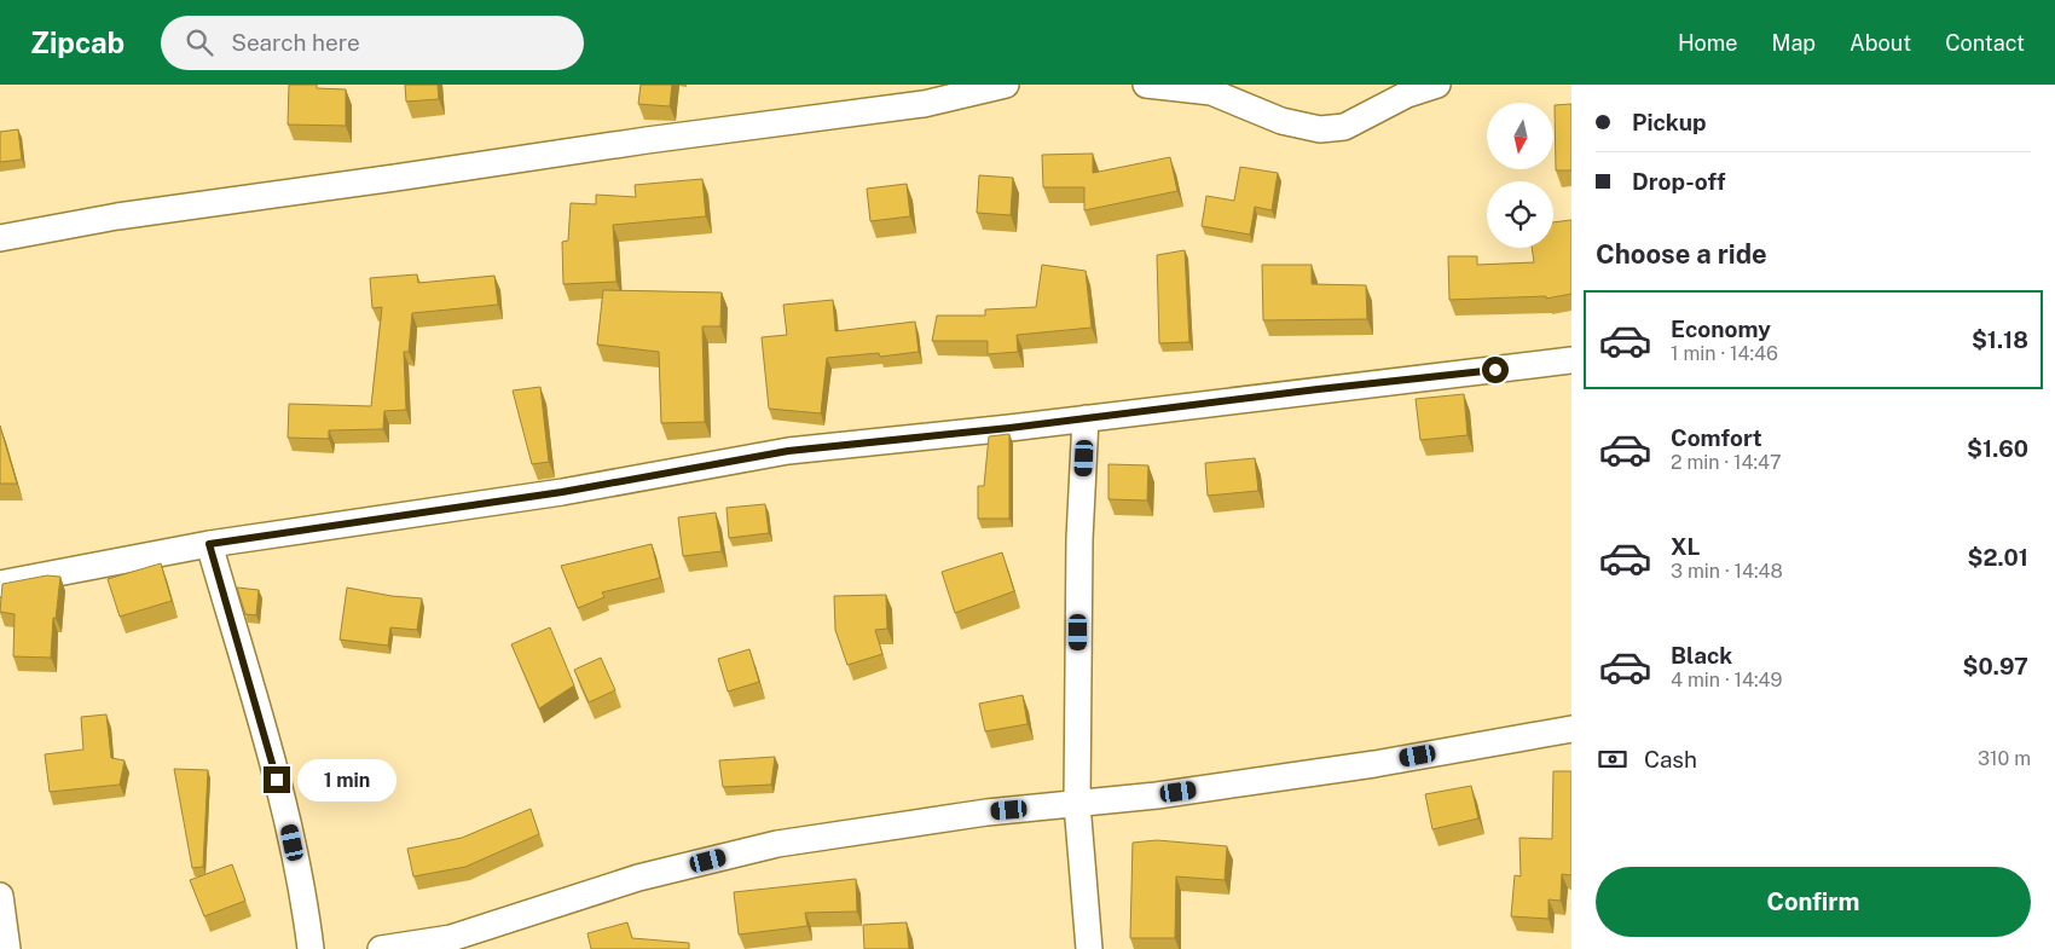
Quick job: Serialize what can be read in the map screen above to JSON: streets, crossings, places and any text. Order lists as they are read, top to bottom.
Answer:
{
  "north": "bottom",
  "page": {
    "header": "Zipcab",
    "search": "Search here",
    "nav": [
      "Home",
      "Map",
      "About",
      "Contact"
    ],
    "banner": ["Pickup", "Drop-off"],
    "heading": "Choose a ride",
    "list": [
      {
        "name": "Economy",
        "note": "1 min · 14:46",
        "value": "$1.18"
      },
      {
        "name": "Comfort",
        "note": "2 min · 14:47",
        "value": "$1.60"
      },
      {
        "name": "XL",
        "note": "3 min · 14:48",
        "value": "$2.01"
      },
      {
        "name": "Black",
        "note": "4 min · 14:49",
        "value": "$0.97"
      }
    ],
    "pay": ["Cash", "310 m"],
    "bubble": "1 min",
    "buttons": "Confirm"
  }
}
